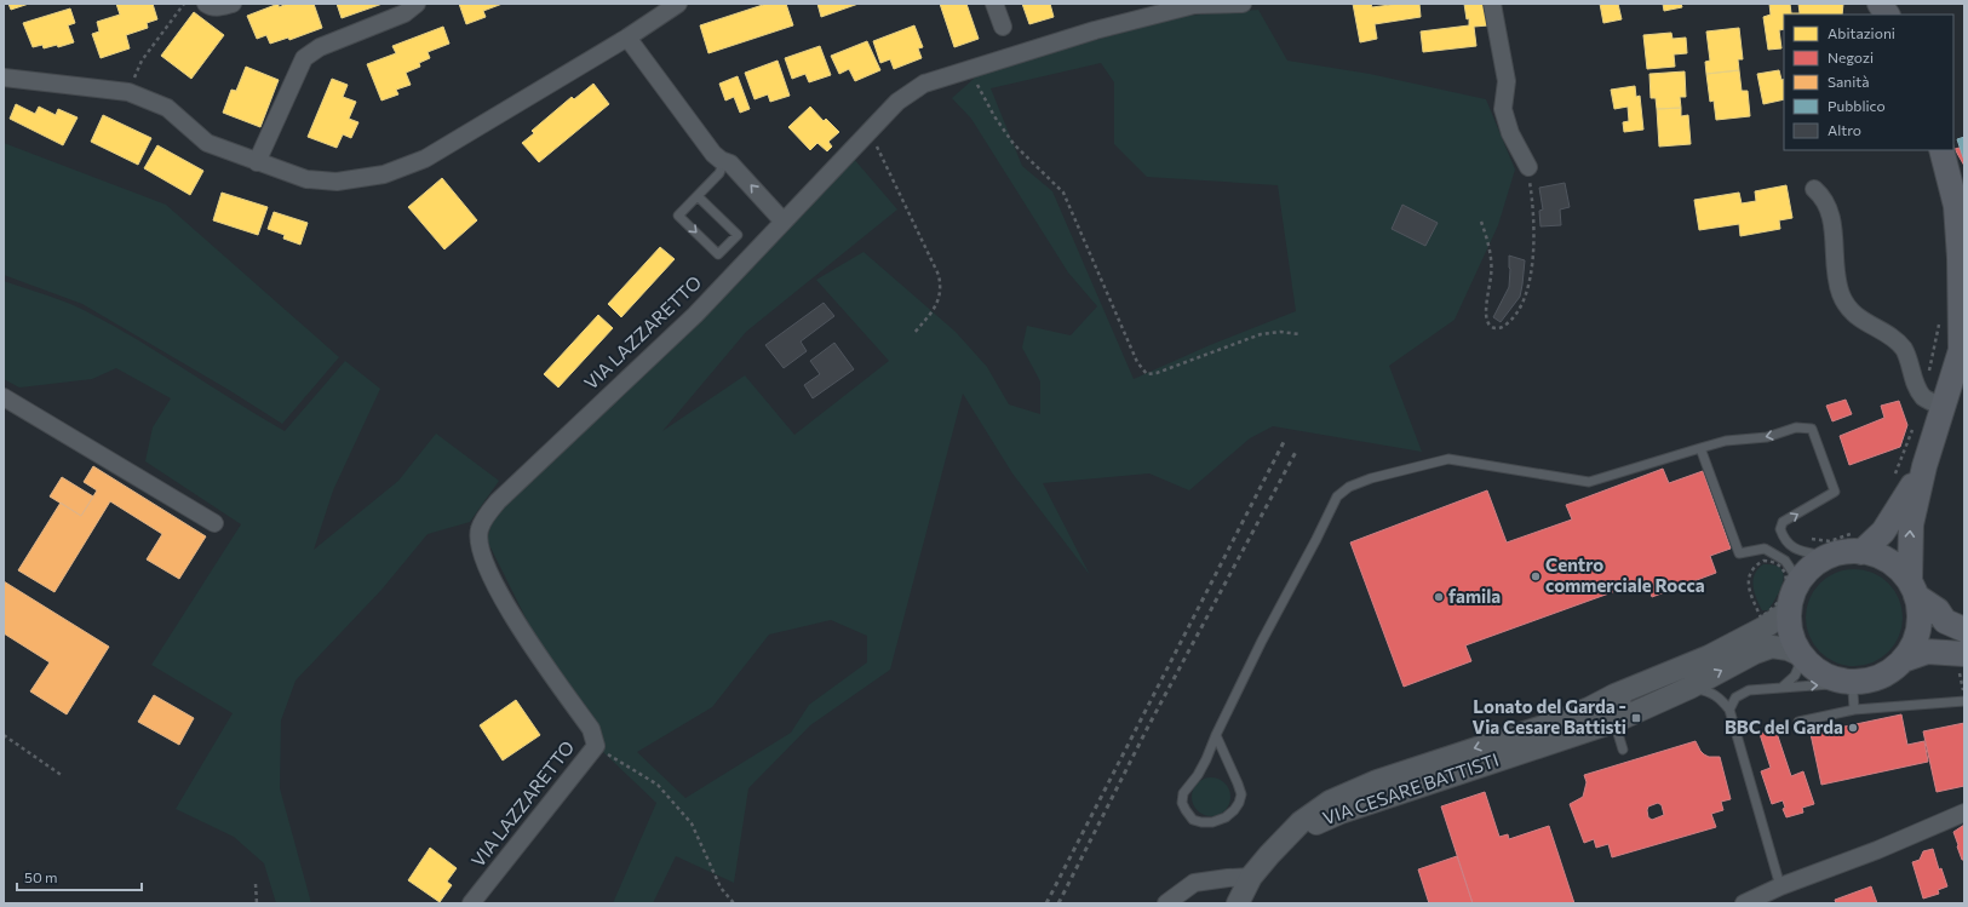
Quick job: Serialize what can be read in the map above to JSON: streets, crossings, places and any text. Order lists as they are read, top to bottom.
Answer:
{
  "streets": {
    "street": ["VIA LAZZARETTO", "VIA CESARE BATTISTI"]
  },
  "places": {
    "other": ["Centro commerciale Rocca", "famila", "BBC del Garda"],
    "transit": ["Lonato del Garda - Via Cesare Battisti"]
  },
  "legend": [
    "Abitazioni",
    "Negozi",
    "Sanità",
    "Pubblico",
    "Altro"
  ],
  "scale_bar": "50 m"
}
